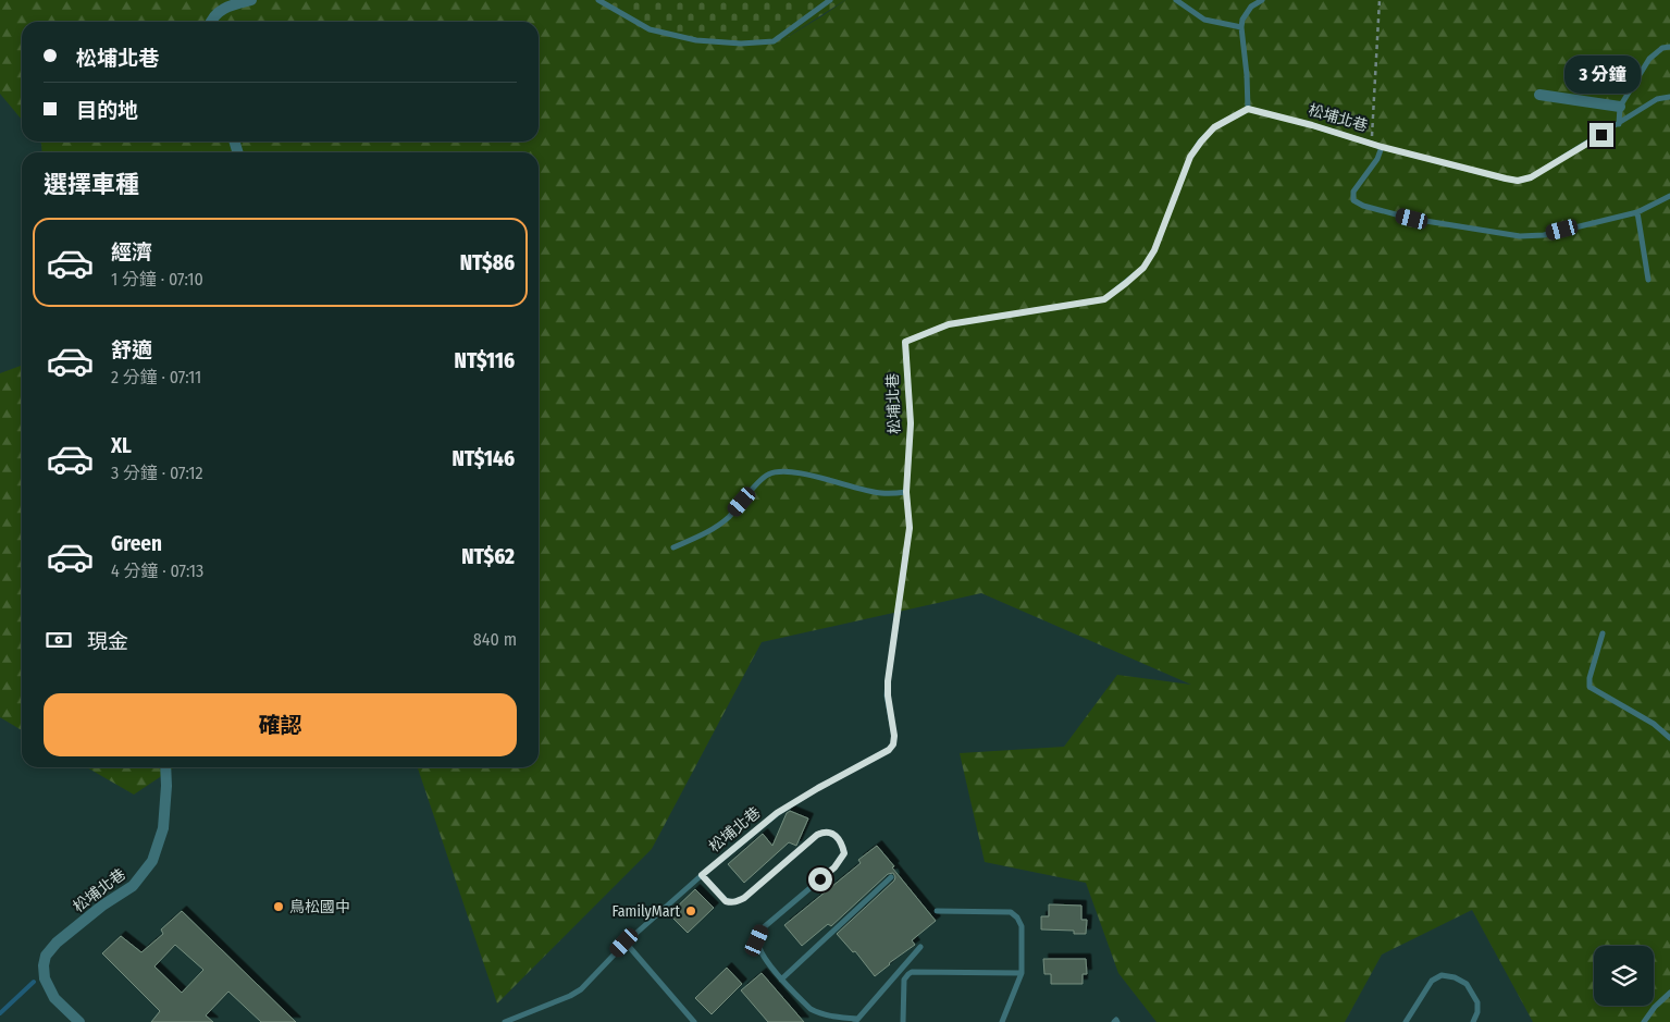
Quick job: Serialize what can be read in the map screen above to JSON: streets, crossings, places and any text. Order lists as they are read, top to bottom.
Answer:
{
  "streets": {
    "street": ["松埔北巷"]
  },
  "places": ["鳥松國中", "FamilyMart"],
  "page": {
    "banner": ["松埔北巷", "目的地"],
    "bubble": "3 分鐘",
    "heading": "選擇車種",
    "list": [
      {
        "name": "經濟",
        "note": "1 分鐘 · 07:10",
        "value": "NT$86"
      },
      {
        "name": "舒適",
        "note": "2 分鐘 · 07:11",
        "value": "NT$116"
      },
      {
        "name": "XL",
        "note": "3 分鐘 · 07:12",
        "value": "NT$146"
      },
      {
        "name": "Green",
        "note": "4 分鐘 · 07:13",
        "value": "NT$62"
      }
    ],
    "pay": ["現金", "840 m"],
    "buttons": "確認"
  }
}
